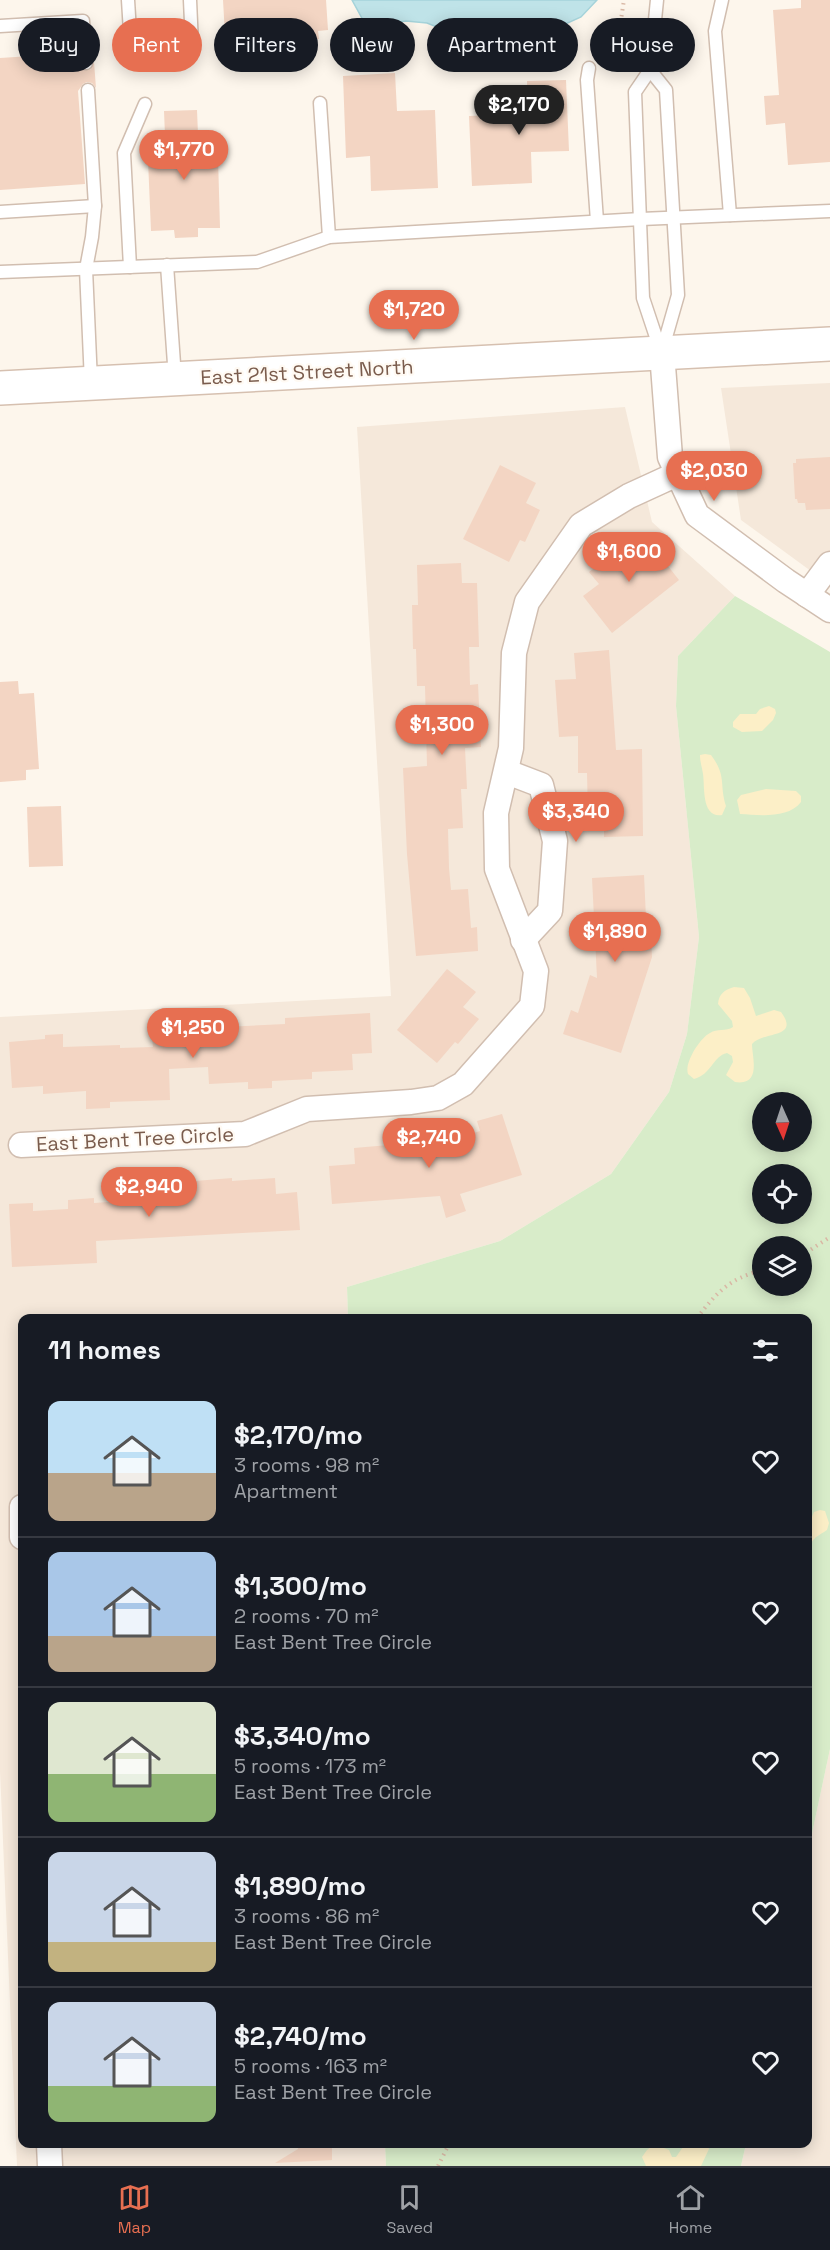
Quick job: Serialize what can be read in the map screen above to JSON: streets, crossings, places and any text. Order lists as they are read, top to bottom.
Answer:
{
  "streets": {
    "main road": ["East 21st Street North"],
    "street": ["East Bent Tree Circle"]
  },
  "north": "bottom",
  "page": {
    "chip": [
      "Buy",
      "Rent",
      "Filters",
      "New",
      "Apartment",
      "House"
    ],
    "price": [
      "$2,170",
      "$1,770",
      "$1,720",
      "$2,030",
      "$1,600",
      "$1,300",
      "$3,340",
      "$1,890",
      "$1,250",
      "$2,740",
      "$2,940"
    ],
    "heading": "11 homes",
    "list": [
      {
        "name": "$2,170/mo",
        "note": "3 rooms · 98 m² · Apartment"
      },
      {
        "name": "$1,300/mo",
        "note": "2 rooms · 70 m² · East Bent Tree Circle"
      },
      {
        "name": "$3,340/mo",
        "note": "5 rooms · 173 m² · East Bent Tree Circle"
      },
      {
        "name": "$1,890/mo",
        "note": "3 rooms · 86 m² · East Bent Tree Circle"
      },
      {
        "name": "$2,740/mo",
        "note": "5 rooms · 163 m² · East Bent Tree Circle"
      }
    ],
    "tabs": ["Map", "Saved", "Home"]
  }
}
